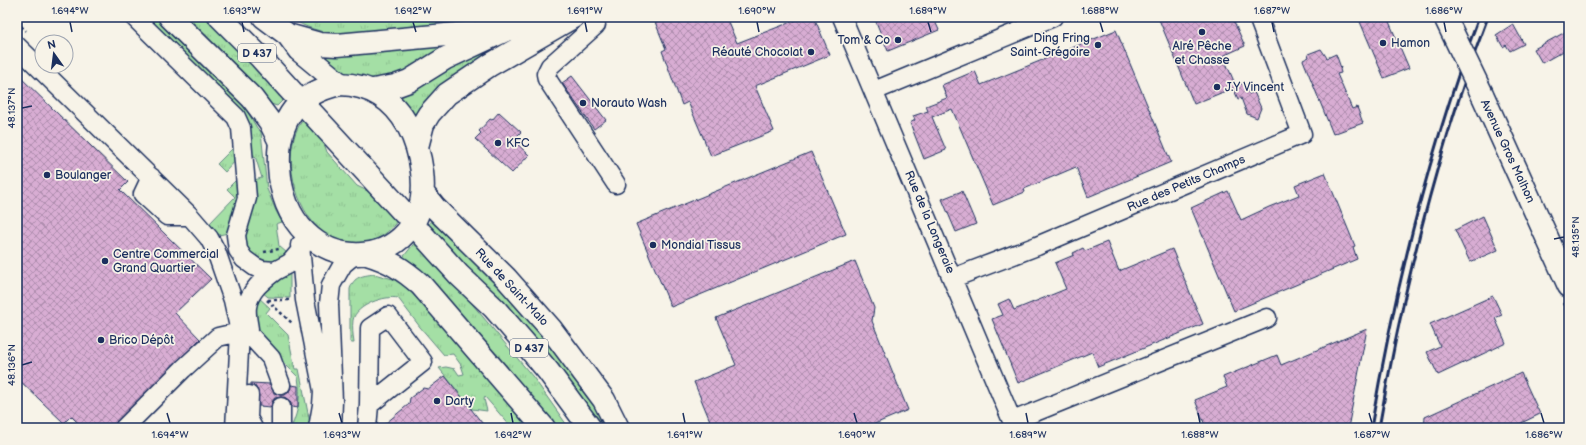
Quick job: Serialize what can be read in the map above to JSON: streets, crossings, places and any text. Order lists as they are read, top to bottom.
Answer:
{
  "streets": {
    "main road": ["D 437", "Avenue Gros Malhon", "Rue de Saint-Malo"],
    "street": ["Rue des Petits Champs", "Rue de la Longeraie"]
  },
  "crossings": [
    ["Rue des Petits Champs", "Rue de la Longeraie"]
  ],
  "places": [
    "Alré Pêche et Chasse",
    "Tom & Co",
    "Hamon",
    "Ding Fring Saint-Grégoire",
    "Réauté Chocolat",
    "J.Y Vincent",
    "Norauto Wash",
    "KFC",
    "Boulanger",
    "Mondial Tissus",
    "Centre Commercial Grand Quartier",
    "Brico Dépôt",
    "Darty"
  ],
  "north": "top",
  "coordinates": [
    "1.694°W",
    "1.693°W",
    "1.692°W",
    "1.691°W",
    "1.690°W",
    "1.689°W",
    "1.688°W",
    "1.687°W",
    "1.686°W",
    "48.137°N",
    "48.135°N",
    "48.136°N"
  ]
}
